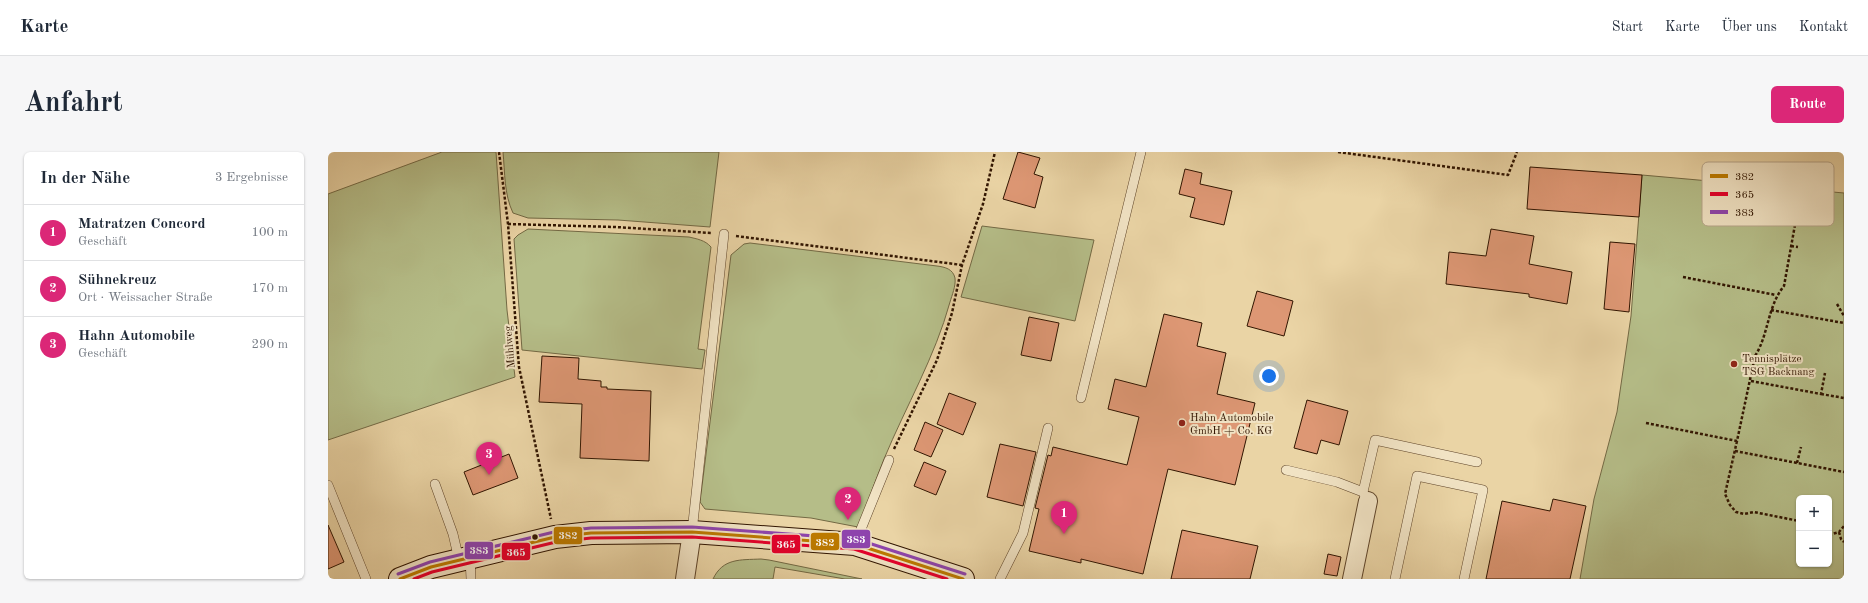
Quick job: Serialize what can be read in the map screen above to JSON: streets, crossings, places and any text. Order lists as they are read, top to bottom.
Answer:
{
  "streets": {
    "path": ["Mühlweg"]
  },
  "places": ["Tennisplätze TSG Backnang", "Hahn Automobile GmbH + Co. KG"],
  "lines": ["transit line 383", "transit line 382", "transit line 365"],
  "legend": ["382", "365", "383"],
  "page": {
    "header": "Karte",
    "nav": [
      "Start",
      "Karte",
      "Über uns",
      "Kontakt"
    ],
    "buttons": "Route",
    "title": "Anfahrt",
    "heading": ["In der Nähe", "3 Ergebnisse"],
    "list": [
      {
        "mark": "1",
        "name": "Matratzen Concord",
        "note": "Geschäft",
        "value": "100 m"
      },
      {
        "mark": "2",
        "name": "Sühnekreuz",
        "note": "Ort · Weissacher Straße",
        "value": "170 m"
      },
      {
        "mark": "3",
        "name": "Hahn Automobile",
        "note": "Geschäft",
        "value": "290 m"
      }
    ],
    "pins": ["3", "2", "1"],
    "map_buttons": ["+", "−"]
  }
}
